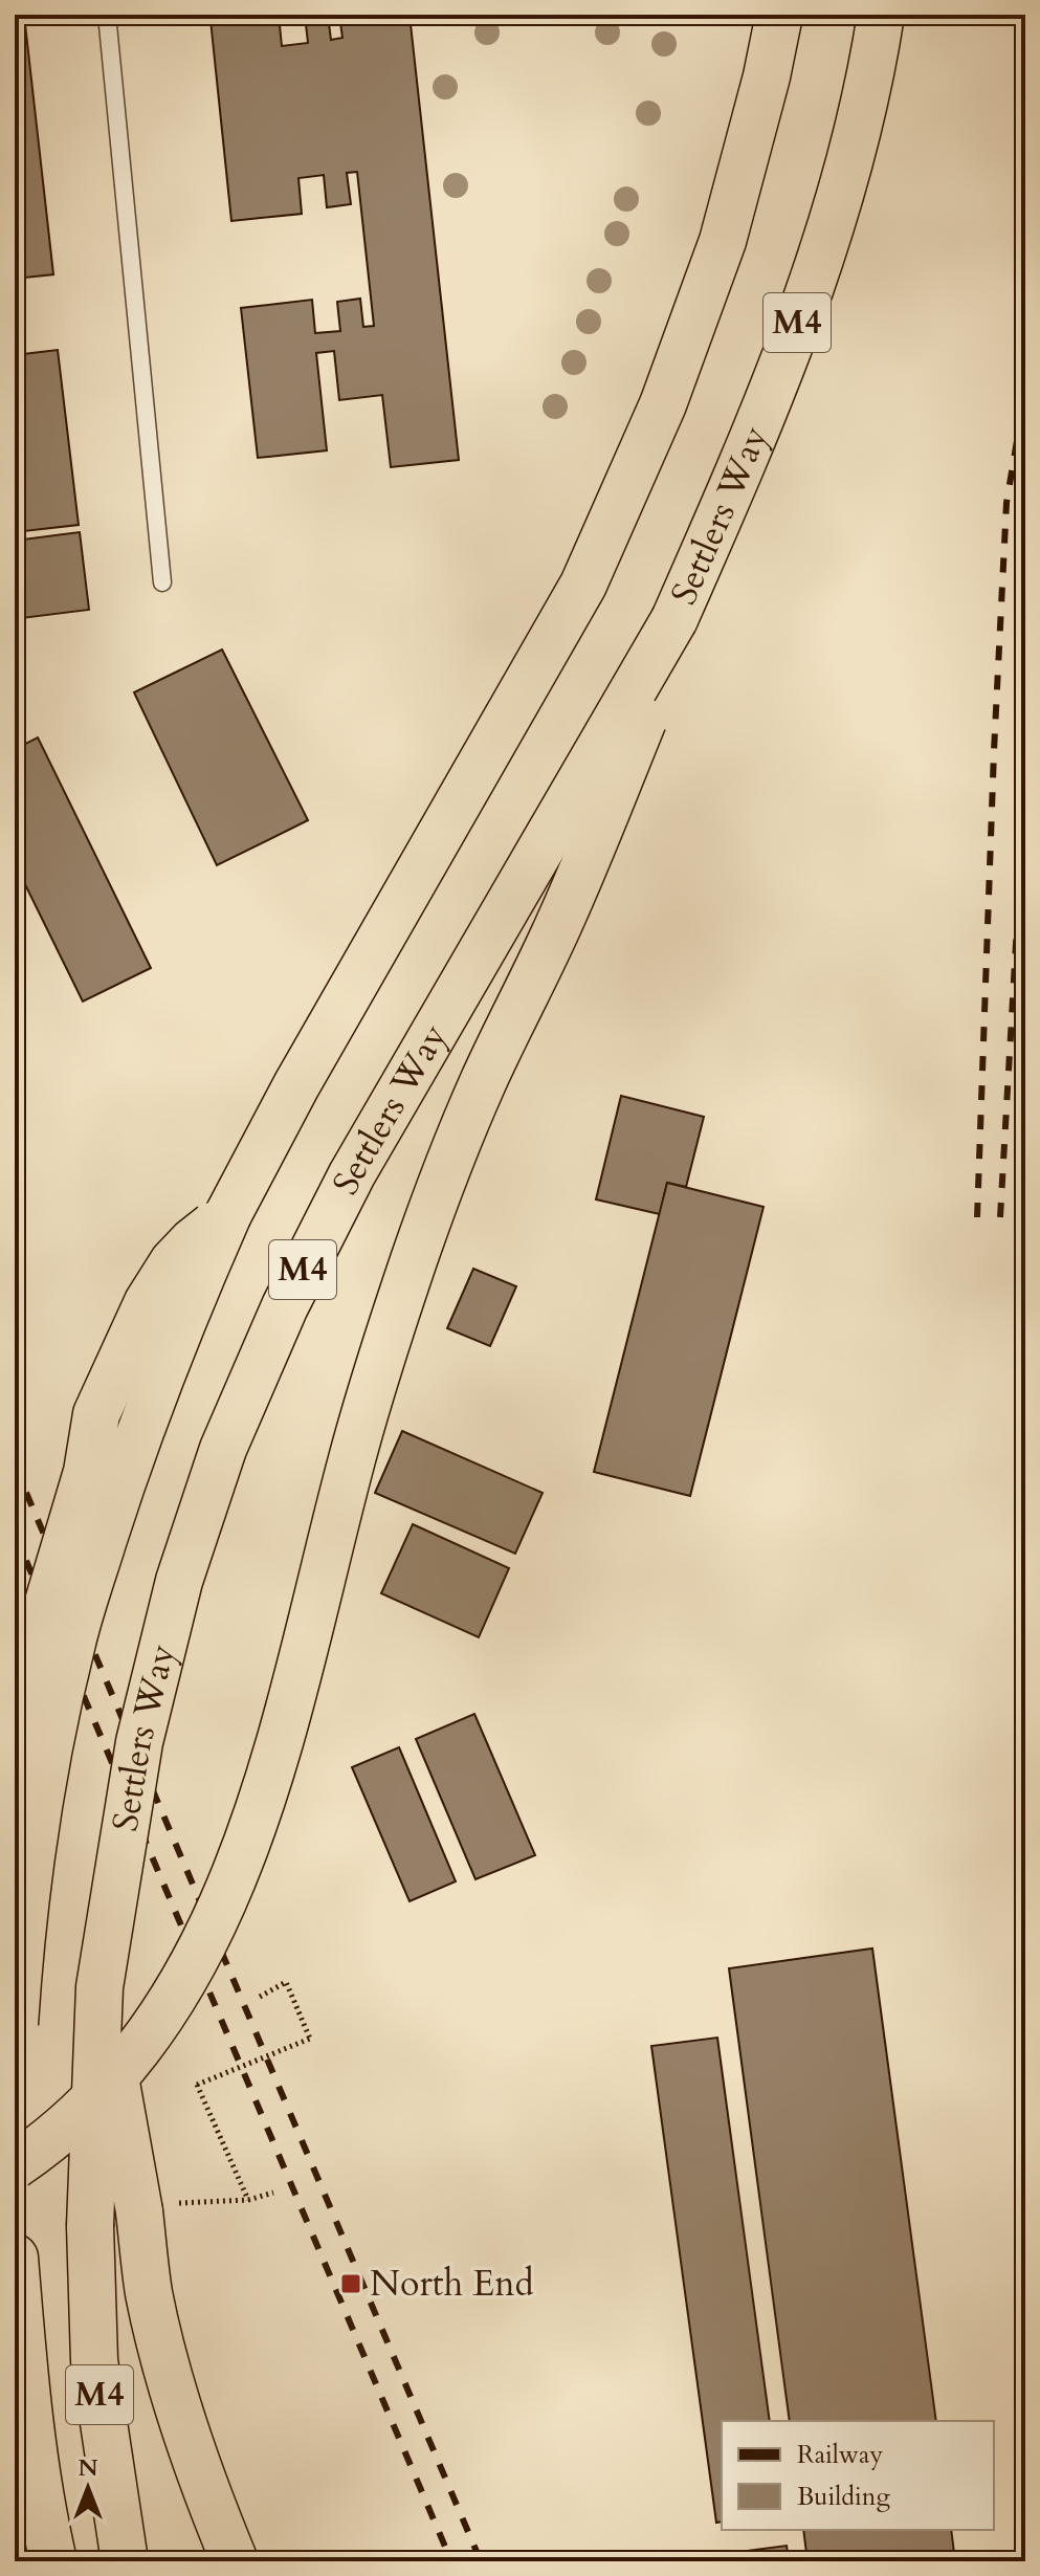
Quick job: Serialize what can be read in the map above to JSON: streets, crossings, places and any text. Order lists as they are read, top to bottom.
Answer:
{
  "streets": {
    "highway": ["M4", "Settlers Way"]
  },
  "places": {
    "transit": ["North End"]
  },
  "legend": ["Railway", "Building"],
  "north": "top"
}
